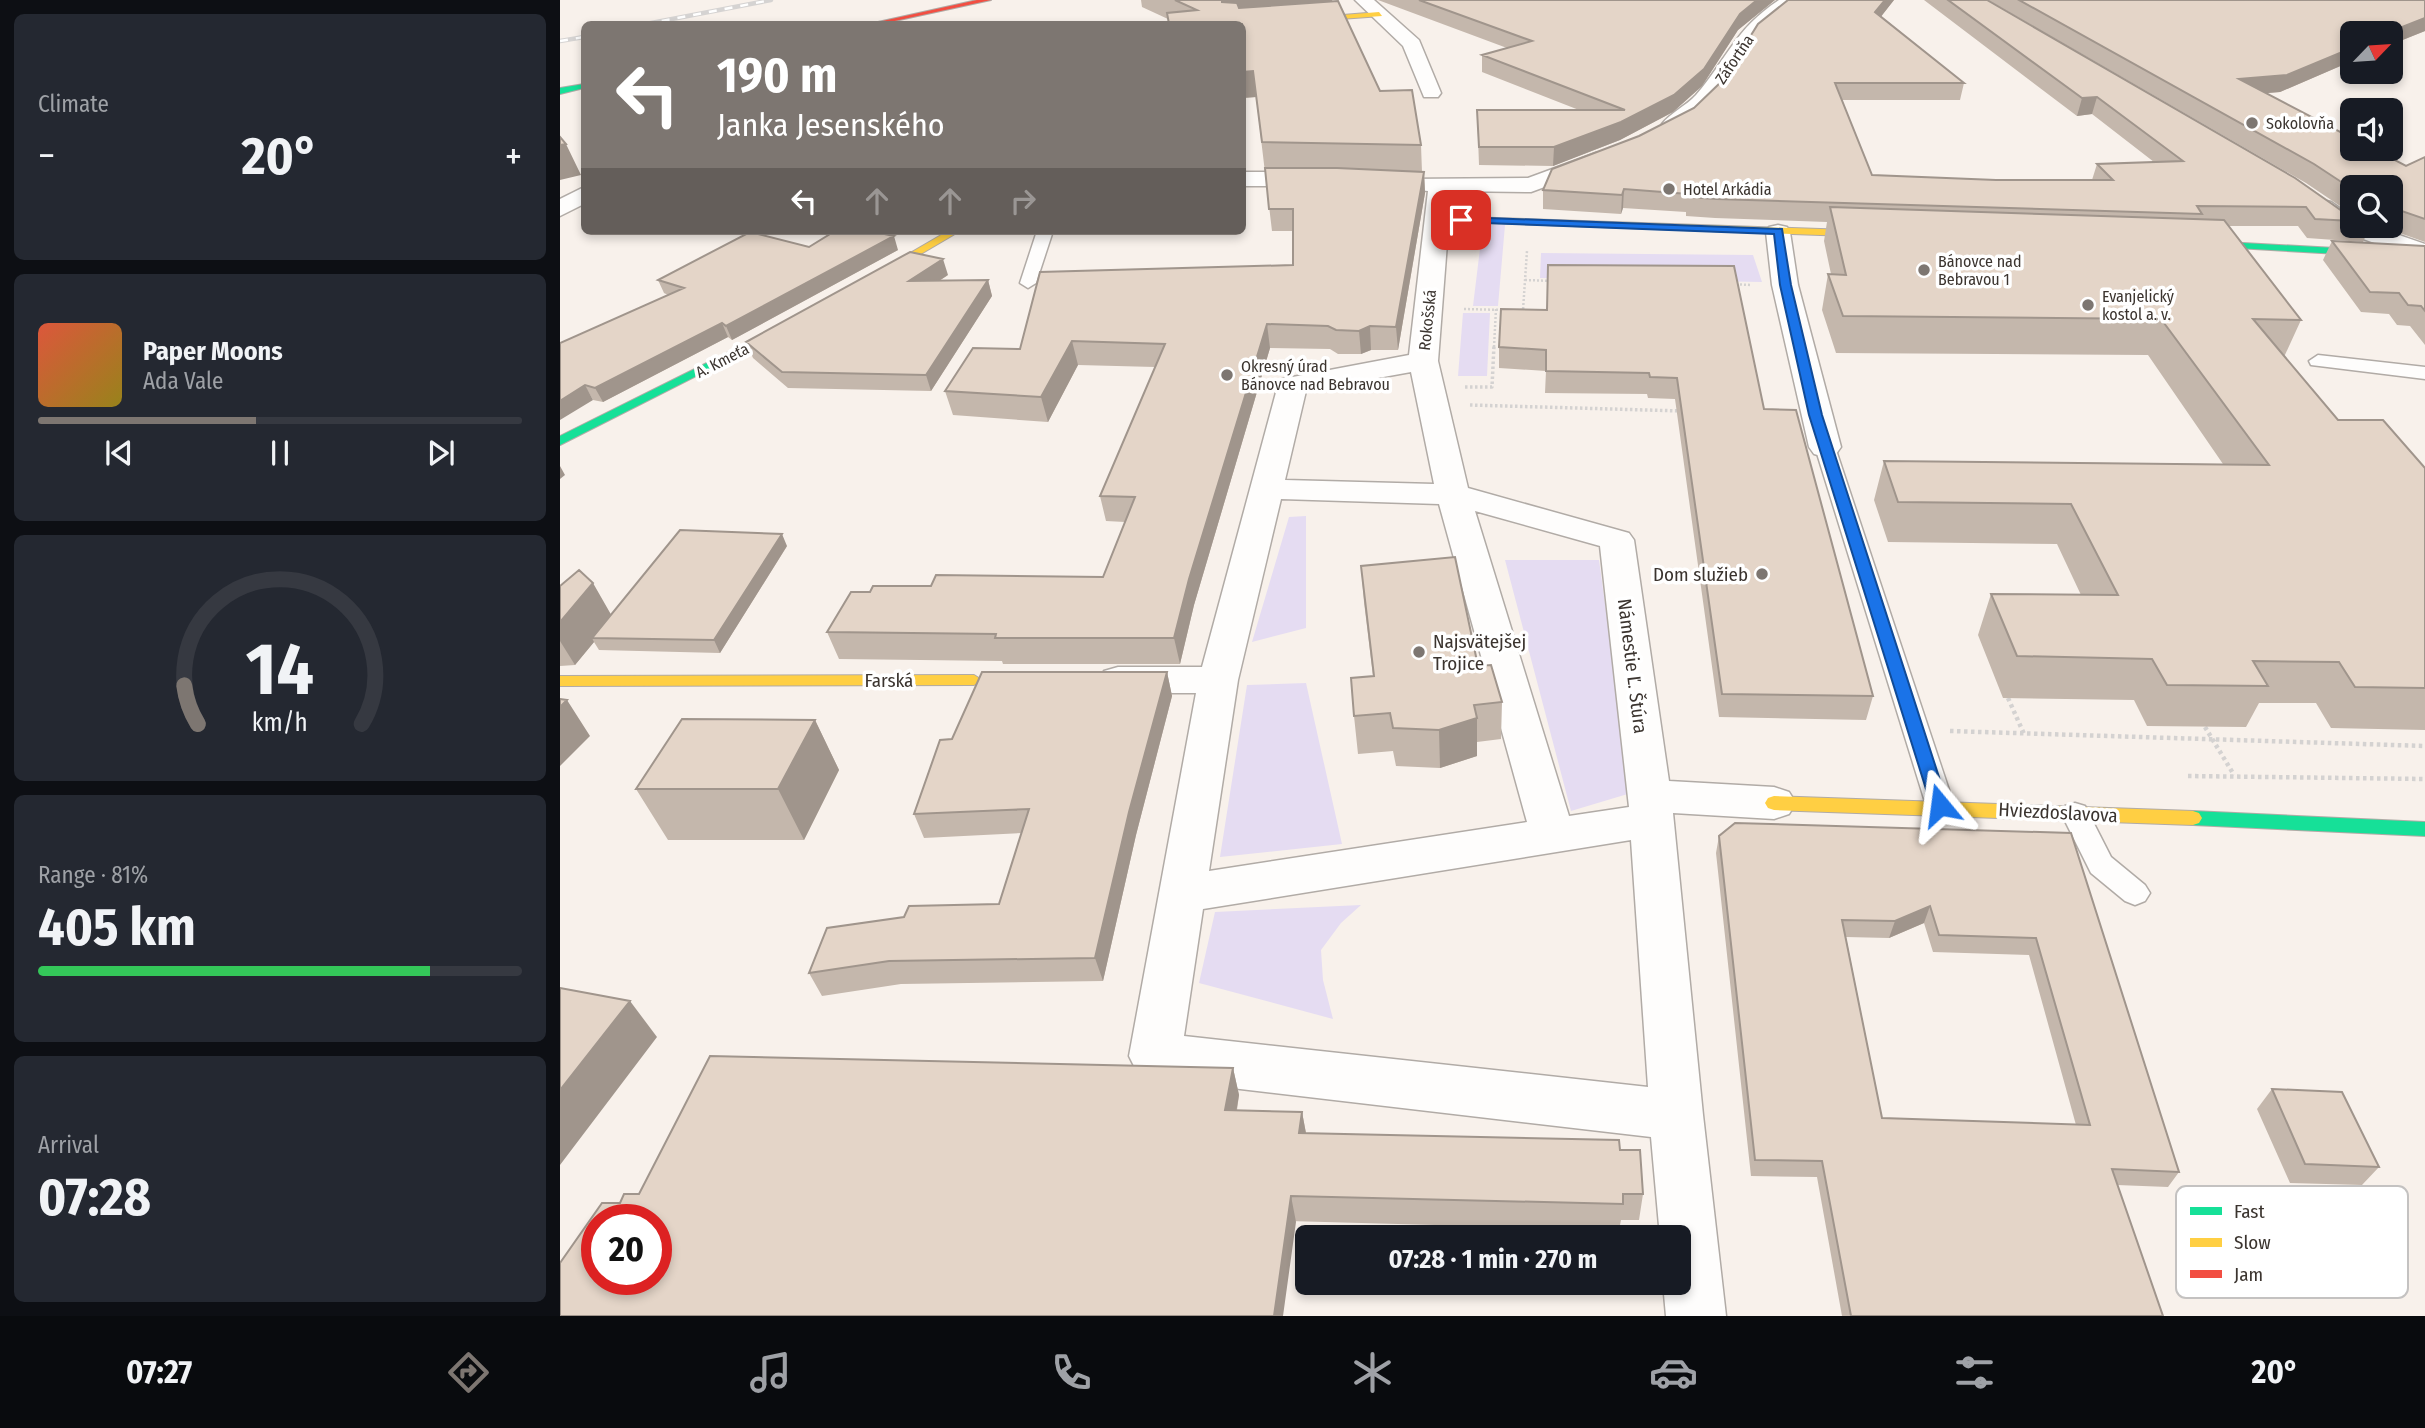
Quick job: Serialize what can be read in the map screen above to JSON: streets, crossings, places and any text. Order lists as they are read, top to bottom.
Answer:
{
  "streets": {
    "street": [
      "Záfortňa",
      "Rokošská",
      "A. Kmeťa",
      "Námestie Ľ. Štúra",
      "Farská",
      "Hviezdoslavova"
    ]
  },
  "crossings": [
    ["Rokošská", "Námestie Ľ. Štúra"],
    ["Námestie Ľ. Štúra", "Hviezdoslavova"]
  ],
  "places": [
    "Sokolovňa",
    "Hotel Arkádia",
    "Bánovce nad Bebravou 1",
    "Evanjelický kostol a. v.",
    "Okresný úrad Bánovce nad Bebravou",
    "Dom služieb",
    "Najsvätejšej Trojice"
  ],
  "legend": ["Fast", "Slow", "Jam"],
  "north": "top right",
  "page": {
    "tile": [
      "Climate",
      ["Range · 81%", "405 km"],
      ["Arrival", "07:28"]
    ],
    "turn": ["190 m", "Janka Jesenského"],
    "heat": ["−", "20°", "+"],
    "song": ["Paper Moons", "Ada Vale"],
    "limit": "20",
    "trip": "07:28 · 1 min · 270 m",
    "tabs": ["07:27", "20°"],
    "gauge": ["14", "km/h"]
  }
}
